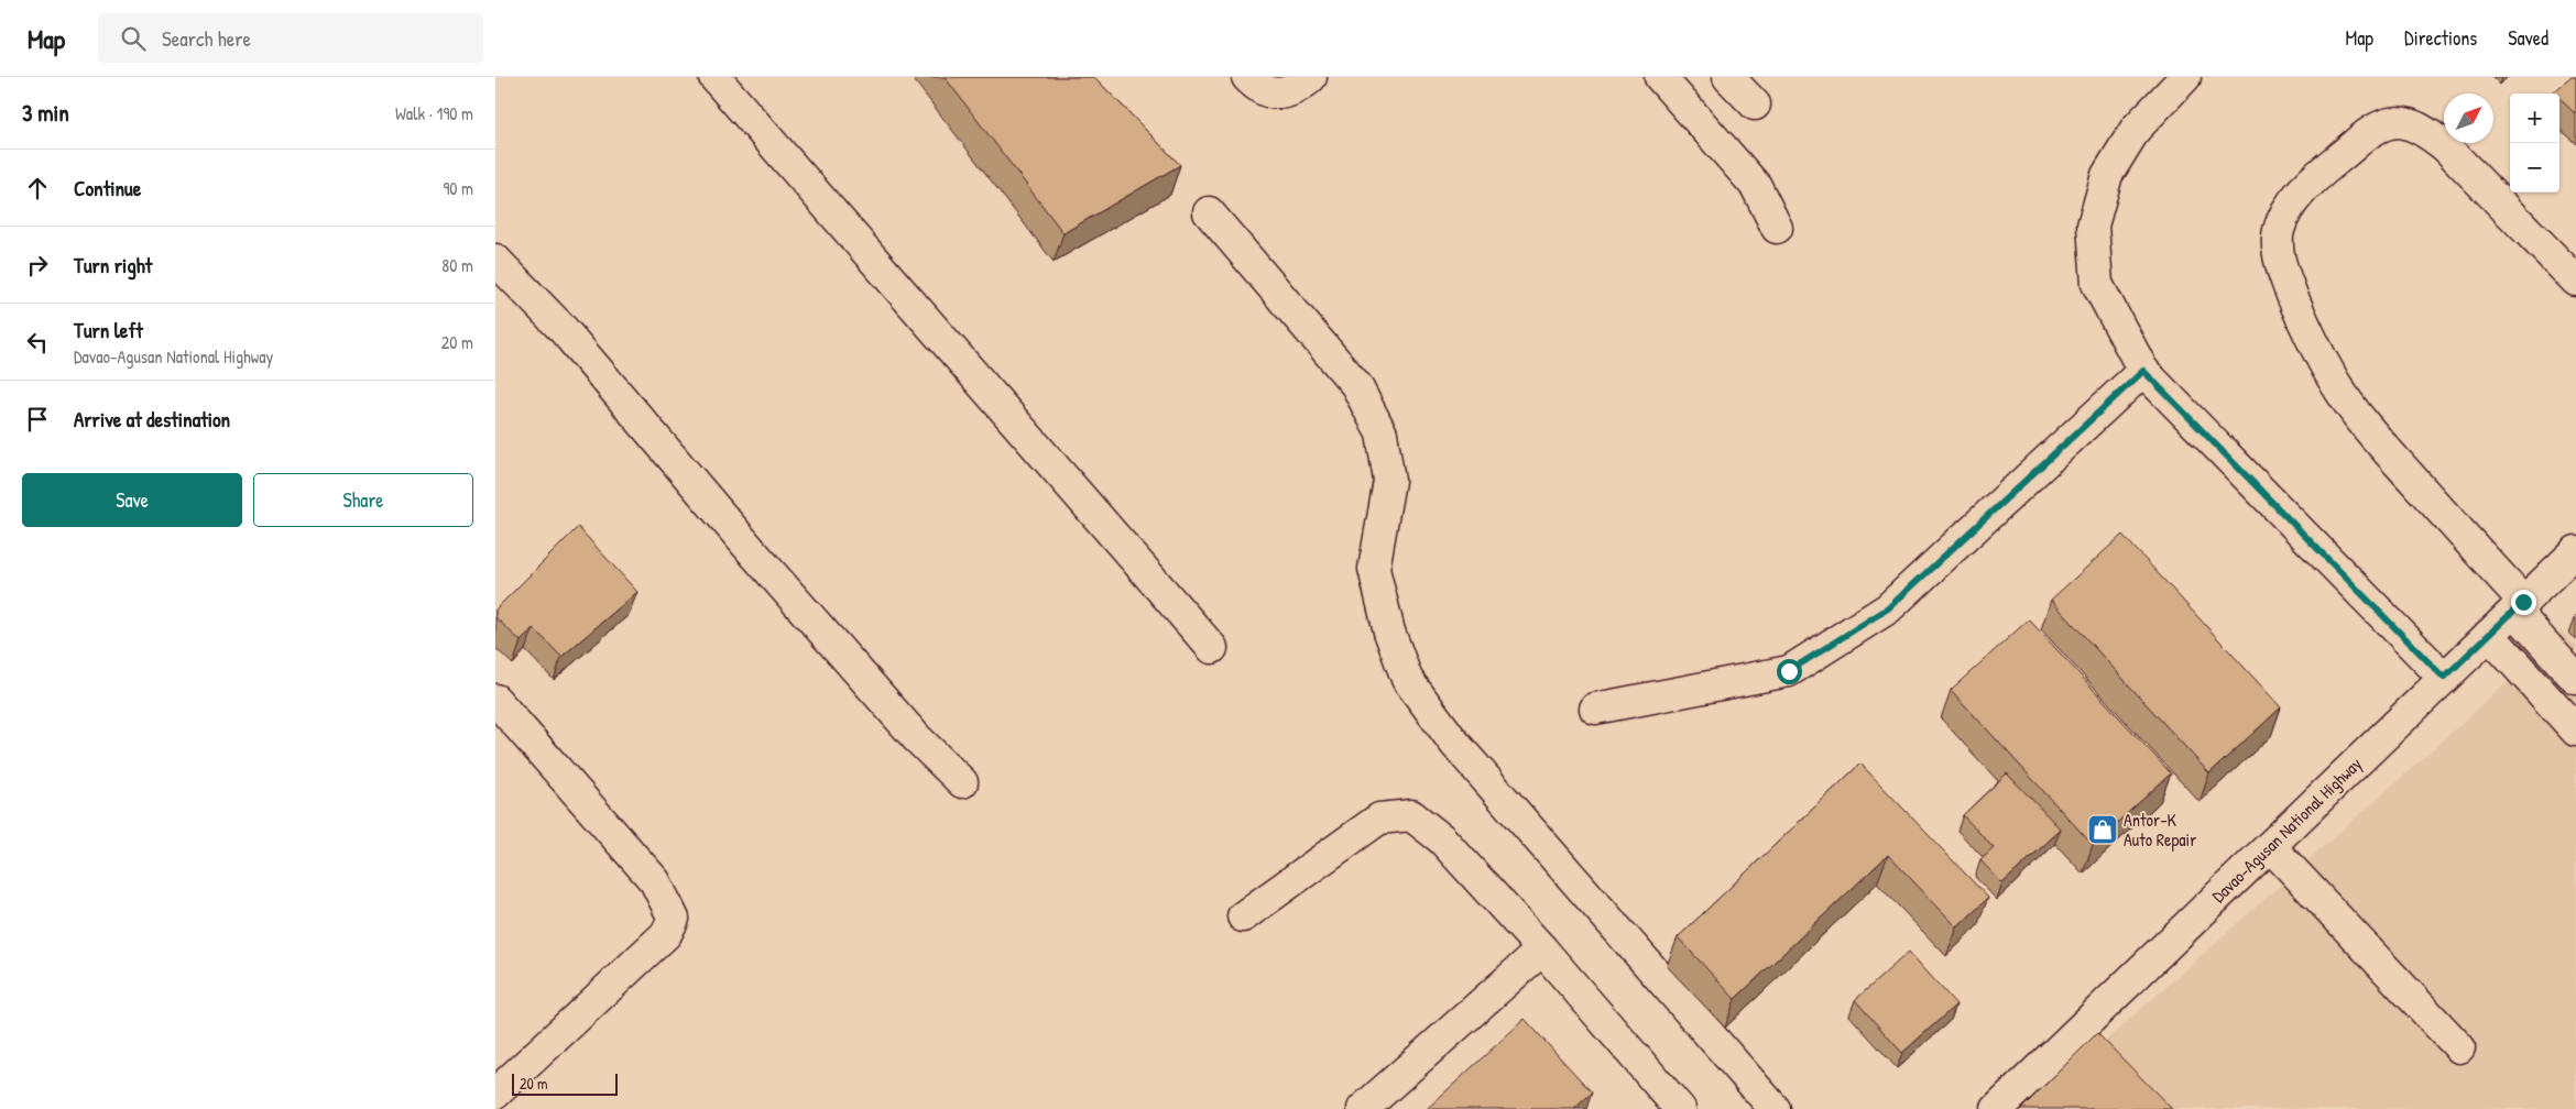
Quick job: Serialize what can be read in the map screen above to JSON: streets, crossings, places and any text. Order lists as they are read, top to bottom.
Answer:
{
  "streets": {
    "street": ["Davao-Agusan National Highway"]
  },
  "places": {
    "shop": ["Antor-K Auto Repair"]
  },
  "scale_bar": "20 m",
  "north": "top right",
  "page": {
    "header": "Map",
    "search": "Search here",
    "nav": ["Map", "Directions", "Saved"],
    "heading": ["3 min", "Walk · 190 m"],
    "map_buttons": ["+", "−"],
    "list": [
      ["Continue", "90 m"],
      ["Turn right", "80 m"],
      ["Turn left", "Davao-Agusan National Highway", "20 m"],
      "Arrive at destination"
    ],
    "buttons": ["Save", "Share"],
    "scale": "20 m"
  }
}
